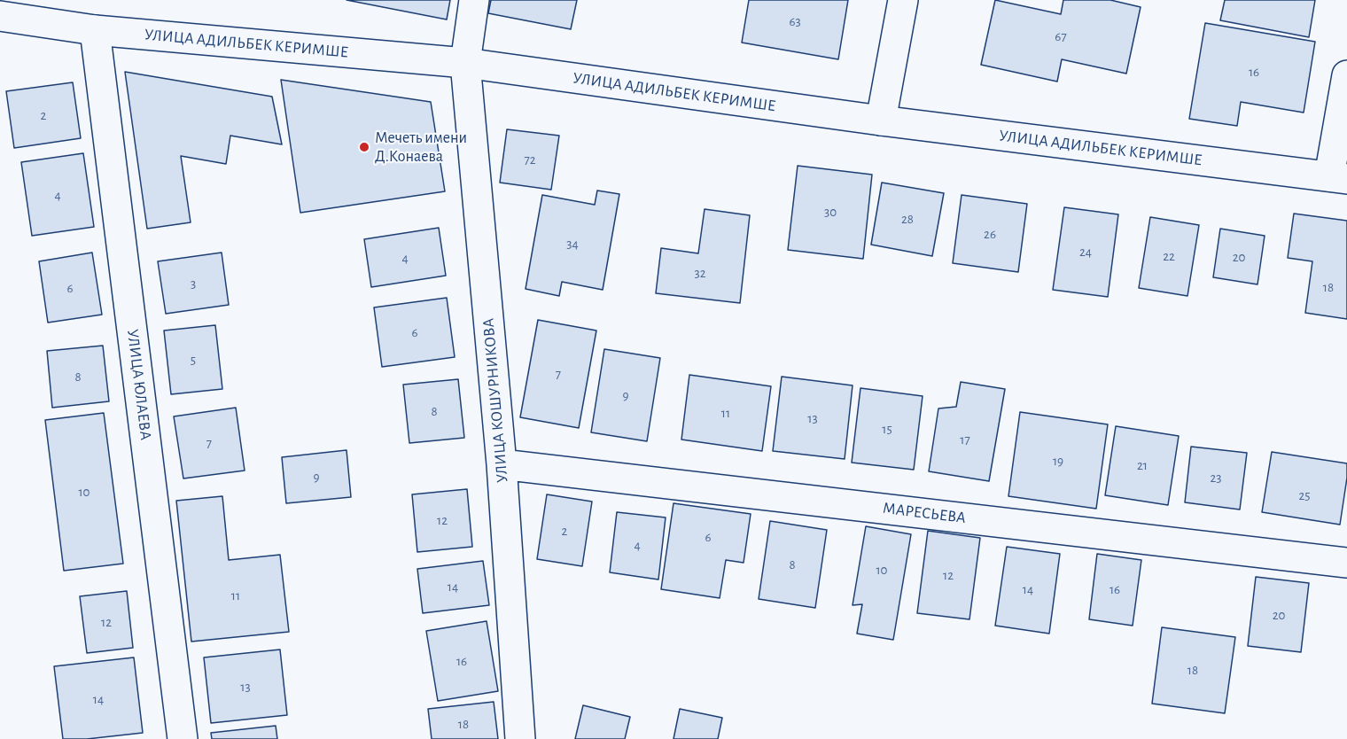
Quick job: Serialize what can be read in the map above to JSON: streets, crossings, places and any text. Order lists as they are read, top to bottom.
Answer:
{
  "streets": {
    "street": [
      "УЛИЦА АДИЛЬБЕК КЕРИМШЕ",
      "УЛИЦА ЮЛАЕВА",
      "УЛИЦА КОШУРНИКОВА",
      "МАРЕСЬЕВА"
    ]
  },
  "crossings": [
    ["УЛИЦА АДИЛЬБЕК КЕРИМШЕ", "УЛИЦА ЮЛАЕВА"],
    ["УЛИЦА АДИЛЬБЕК КЕРИМШЕ", "УЛИЦА КОШУРНИКОВА"],
    ["УЛИЦА КОШУРНИКОВА", "МАРЕСЬЕВА"]
  ],
  "places": ["Мечеть имени Д.Конаева"],
  "house_numbers": [
    "63",
    "67",
    "16",
    "2",
    "72",
    "4",
    "30",
    "28",
    "26",
    "34",
    "24",
    "22",
    "20",
    "4",
    "32",
    "3",
    "18",
    "6",
    "6",
    "5",
    "7",
    "8",
    "9",
    "8",
    "11",
    "13",
    "15",
    "17",
    "7",
    "19",
    "21",
    "9",
    "23",
    "10",
    "25",
    "12",
    "2",
    "6",
    "4",
    "8",
    "10",
    "12",
    "14",
    "14",
    "16",
    "11",
    "20",
    "12",
    "16",
    "18",
    "13",
    "14",
    "18"
  ]
}
